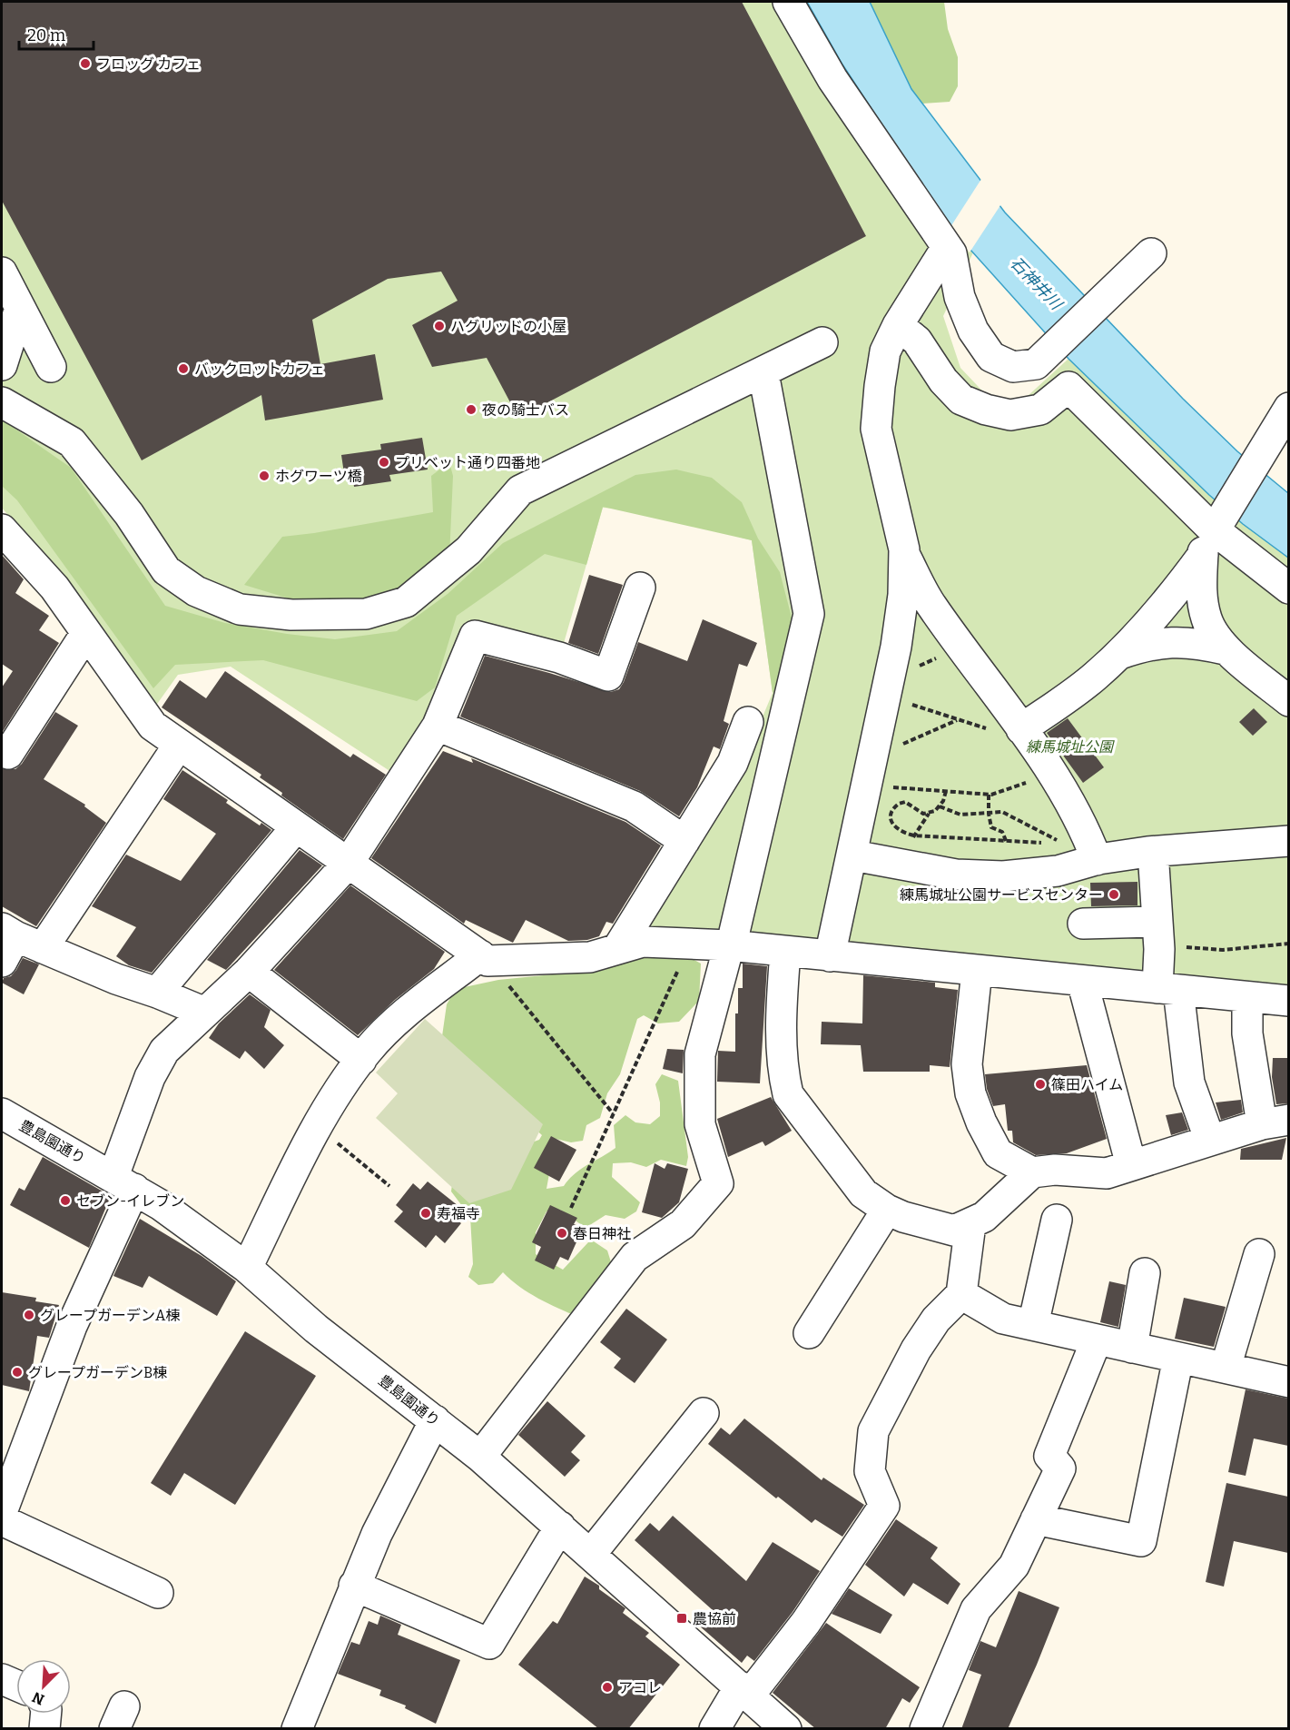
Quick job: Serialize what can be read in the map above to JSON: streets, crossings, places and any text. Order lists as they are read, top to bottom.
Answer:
{
  "streets": {
    "street": ["豊島園通り"]
  },
  "water": ["石神井川"],
  "parks": ["練馬城址公園"],
  "places": {
    "other": [
      "フロッグ カフェ",
      "ハグリッドの小屋",
      "バックロットカフェ",
      "夜の騎士バス",
      "プリベット通り四番地",
      "ホグワーツ橋",
      "練馬城址公園サービスセンター",
      "篠田ハイム",
      "セブン-イレブン",
      "寿福寺",
      "春日神社",
      "グレープガーデンA棟",
      "グレープガーデンB棟",
      "アコレ"
    ],
    "transit": ["農協前"]
  },
  "scale_bar": "20 m",
  "north": "bottom left"
}
